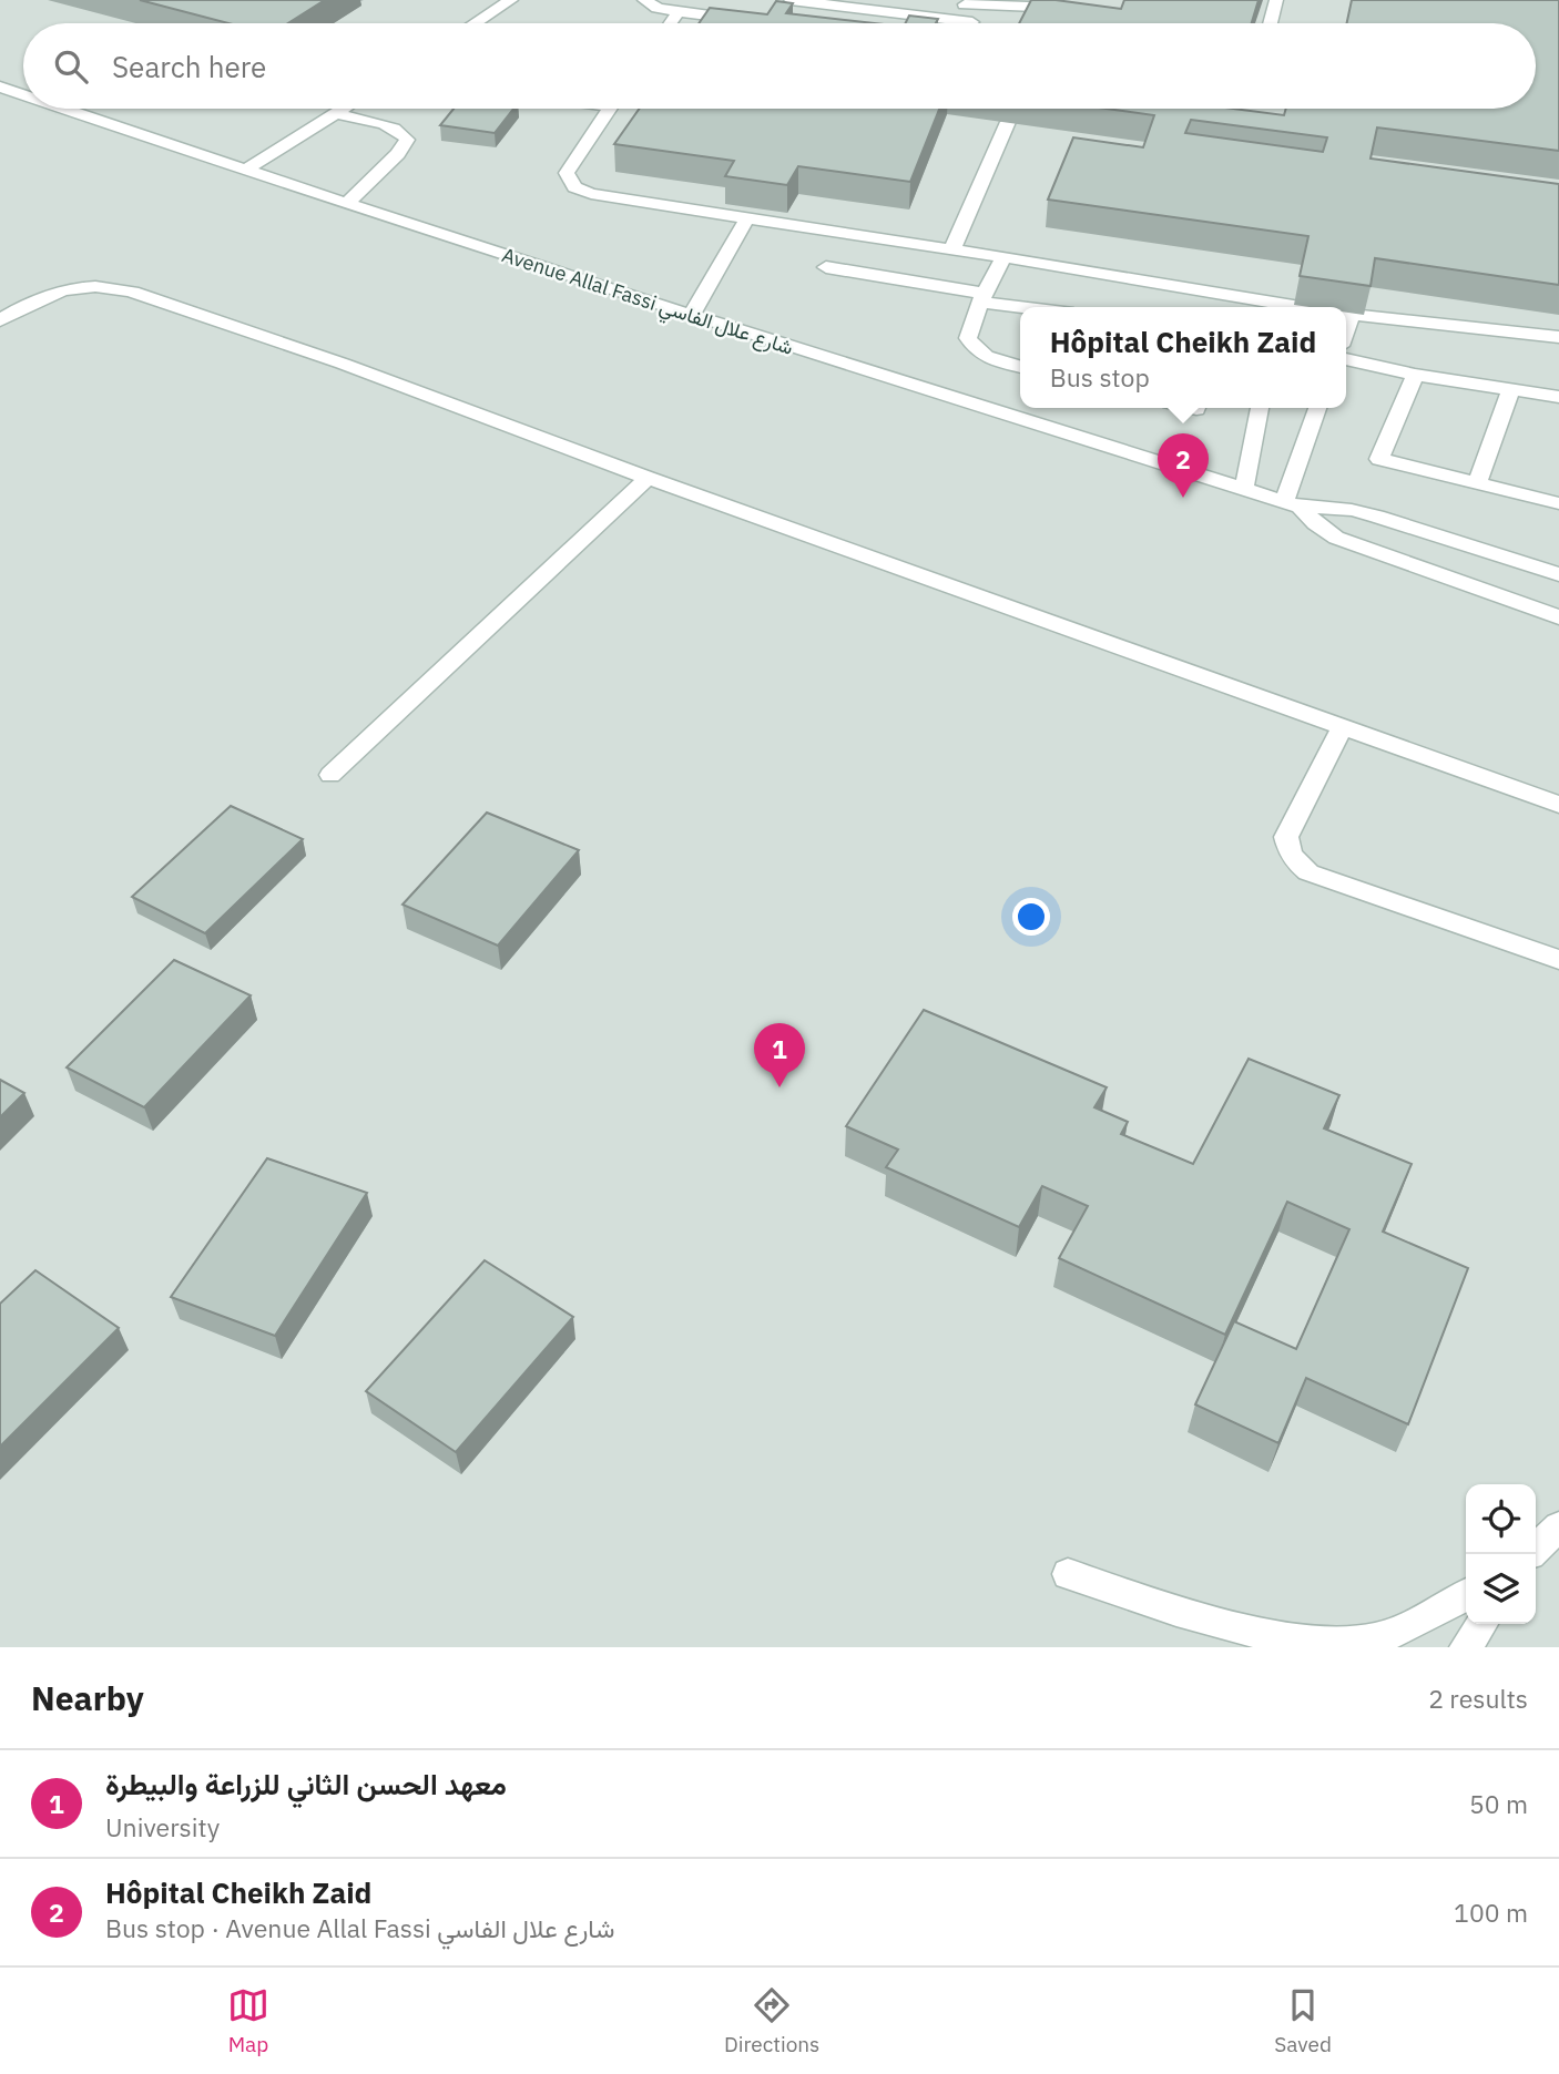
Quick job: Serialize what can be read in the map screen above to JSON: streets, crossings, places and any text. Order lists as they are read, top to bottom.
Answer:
{
  "streets": {
    "street": ["Avenue Allal Fassi شارع علال الفاسي"]
  },
  "page": {
    "search": "Search here",
    "popup": ["Hôpital Cheikh Zaid", "Bus stop"],
    "pins": ["2", "1"],
    "heading": ["Nearby", "2 results"],
    "list": [
      {
        "mark": "1",
        "name": "معهد الحسن الثاني للزراعة والبيطرة",
        "note": "University",
        "value": "50 m"
      },
      {
        "mark": "2",
        "name": "Hôpital Cheikh Zaid",
        "note": "Bus stop · Avenue Allal Fassi شارع علال الفاسي",
        "value": "100 m"
      }
    ],
    "nav": ["Map", "Directions", "Saved"]
  }
}
